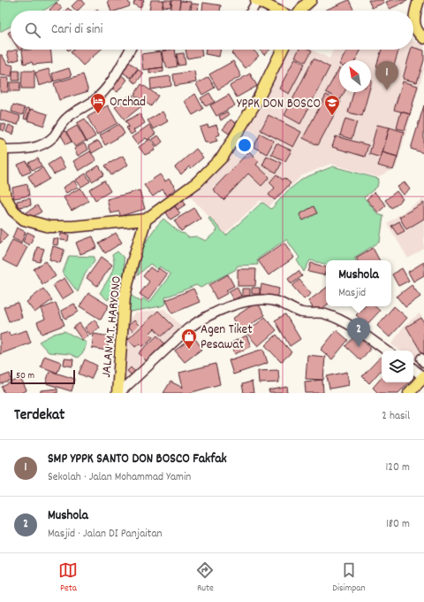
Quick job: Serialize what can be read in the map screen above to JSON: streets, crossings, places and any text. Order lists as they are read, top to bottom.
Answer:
{
  "streets": {
    "main road": ["JALAN M.T. HARYONO"]
  },
  "places": {
    "hotel": ["Orchad"],
    "school or university": ["YPPK DON BOSCO"],
    "shop": ["Agen Tiket Pesawat"]
  },
  "scale_bar": "50 m",
  "north": "top left",
  "page": {
    "search": "Cari di sini",
    "pins": ["1", "2"],
    "popup": ["Mushola", "Masjid"],
    "scale": "50 m",
    "heading": ["Terdekat", "2 hasil"],
    "list": [
      {
        "mark": "1",
        "name": "SMP YPPK SANTO DON BOSCO Fakfak",
        "note": "Sekolah · Jalan Mohammad Yamin",
        "value": "120 m"
      },
      {
        "mark": "2",
        "name": "Mushola",
        "note": "Masjid · Jalan DI Panjaitan",
        "value": "180 m"
      }
    ],
    "nav": ["Peta", "Rute", "Disimpan"]
  }
}
